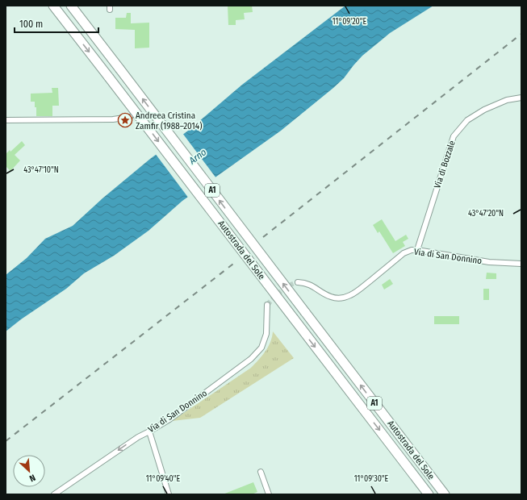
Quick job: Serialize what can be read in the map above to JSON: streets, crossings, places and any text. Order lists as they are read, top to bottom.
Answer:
{
  "streets": {
    "highway": ["A1", "Autostrada del Sole"],
    "street": ["Via di Bozzale", "Via di San Donnino"]
  },
  "crossings": [
    ["Via di Bozzale", "Via di San Donnino"]
  ],
  "water": ["Arno"],
  "places": {
    "place": ["Andreea Cristina Zamfir (1988–2014)"]
  },
  "scale_bar": "100 m",
  "north": "bottom right",
  "coordinates": [
    "11°09'20\"E",
    "43°47'10\"N",
    "43°47'20\"N",
    "11°09'40\"E",
    "11°09'30\"E"
  ]
}
